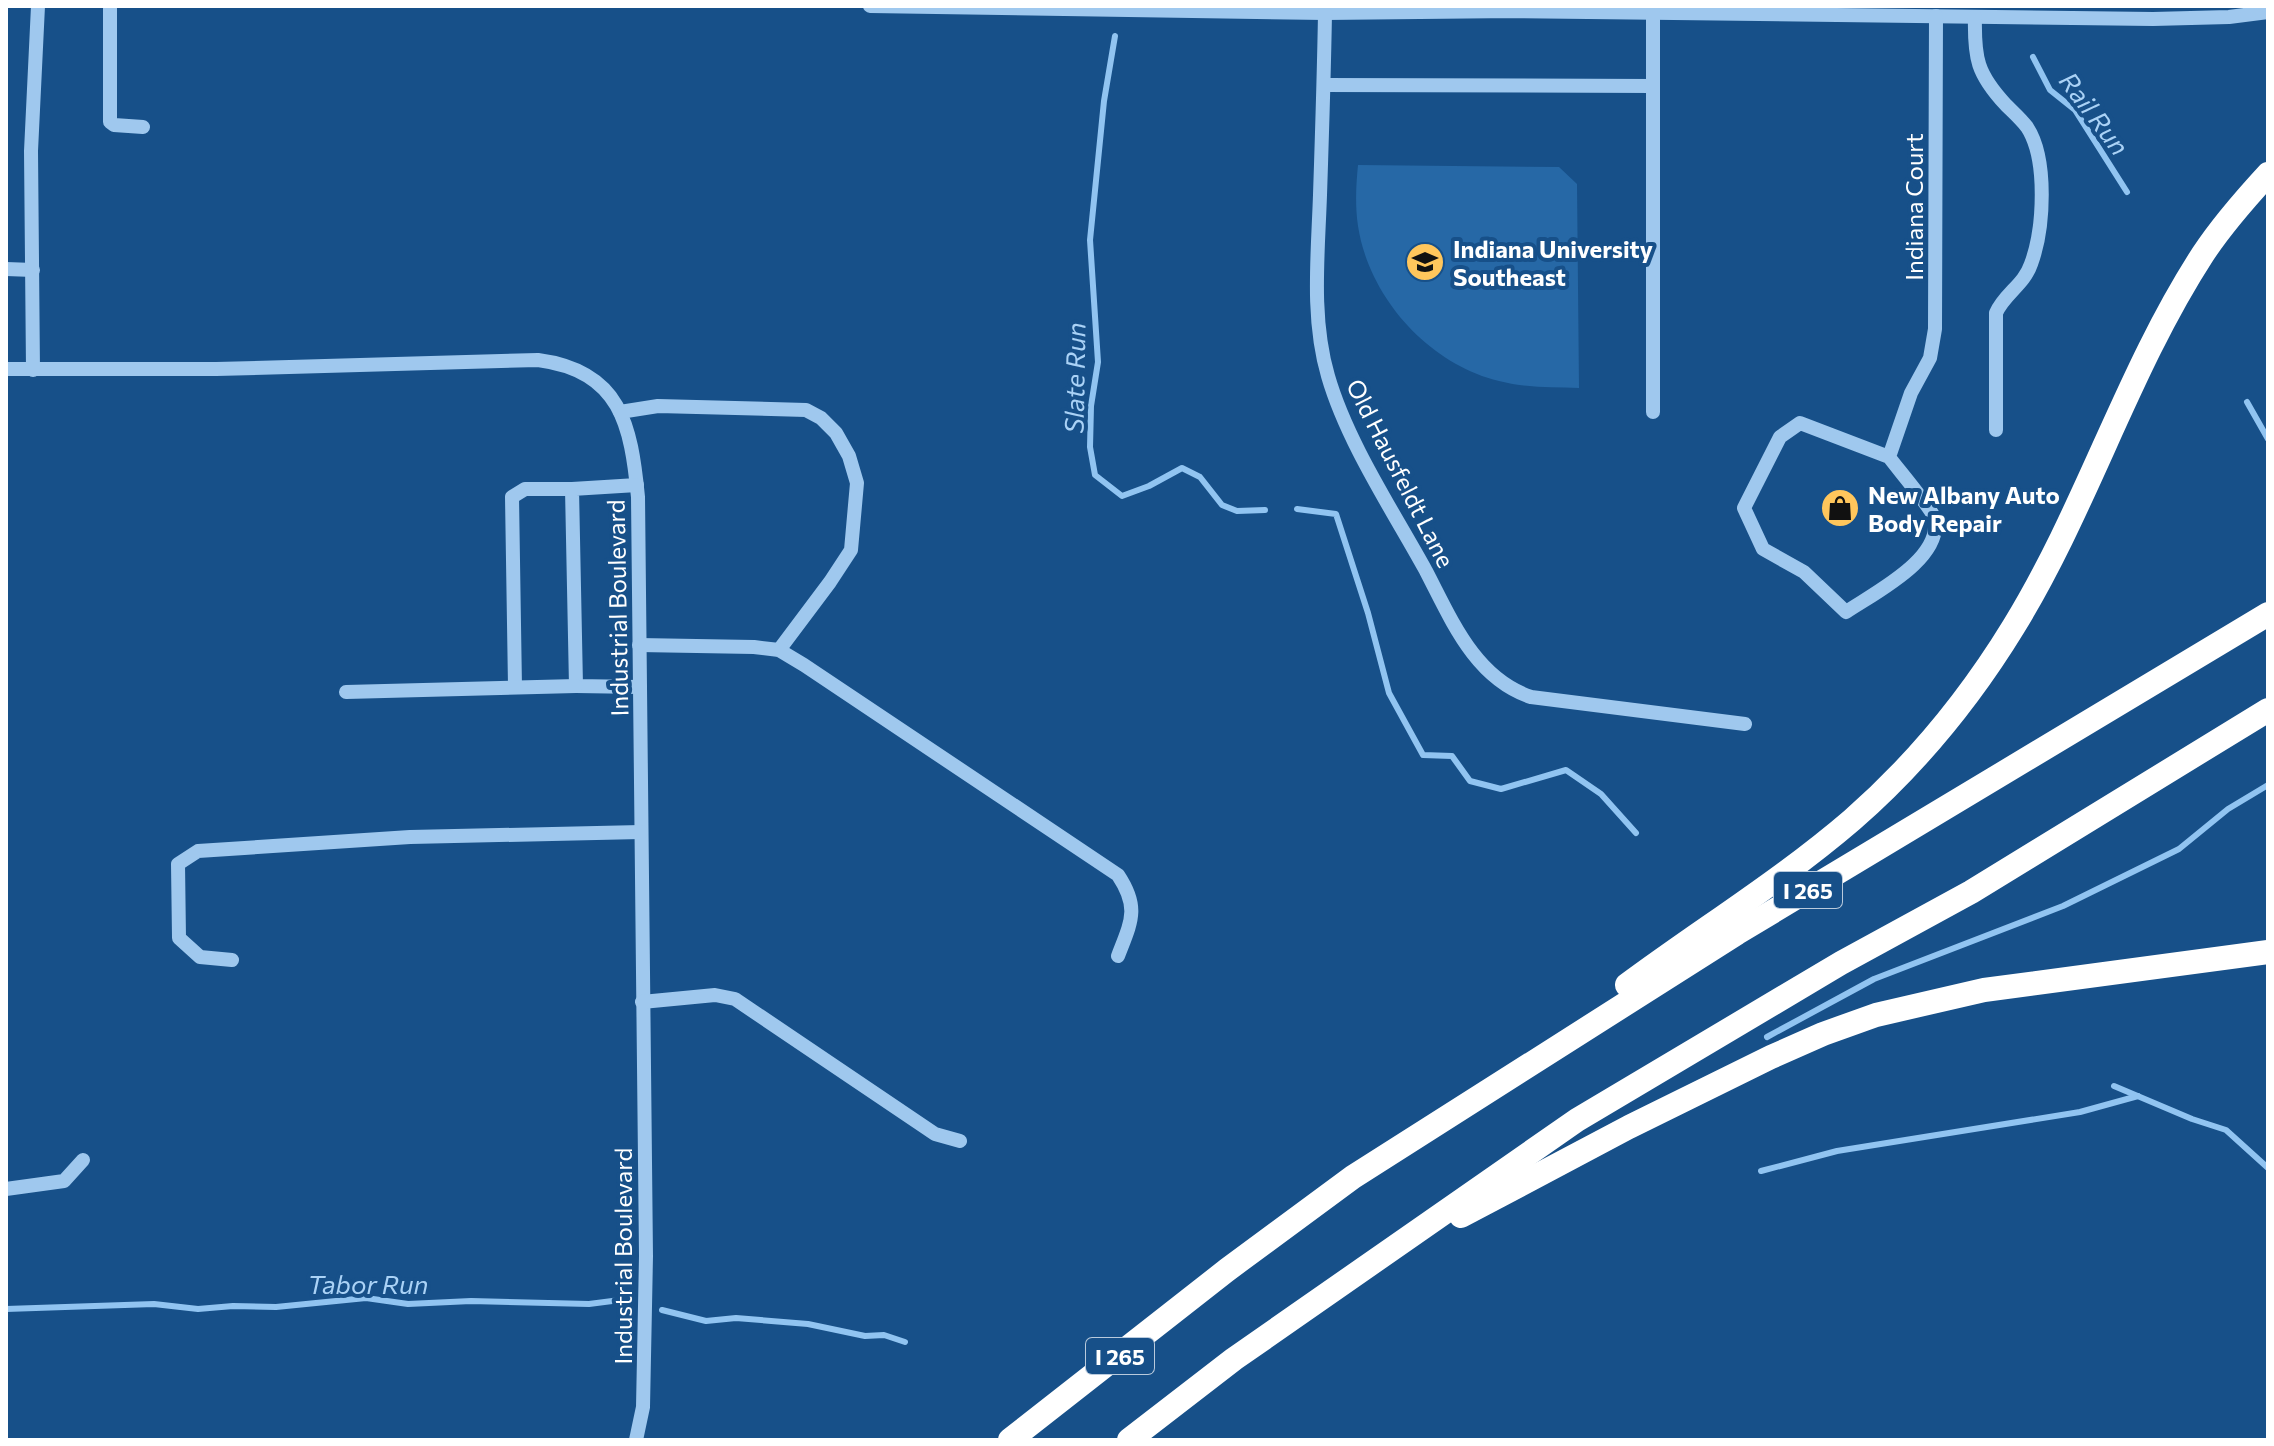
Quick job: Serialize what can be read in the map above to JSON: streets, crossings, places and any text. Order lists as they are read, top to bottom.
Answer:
{
  "streets": {
    "highway": ["I 265"],
    "street": ["Indiana Court", "Old Hausfeldt Lane", "Industrial Boulevard"]
  },
  "water": ["Rail Run", "Slate Run", "Tabor Run"],
  "places": {
    "school or university": ["Indiana University Southeast"],
    "shop": ["New Albany Auto Body Repair"]
  }
}
